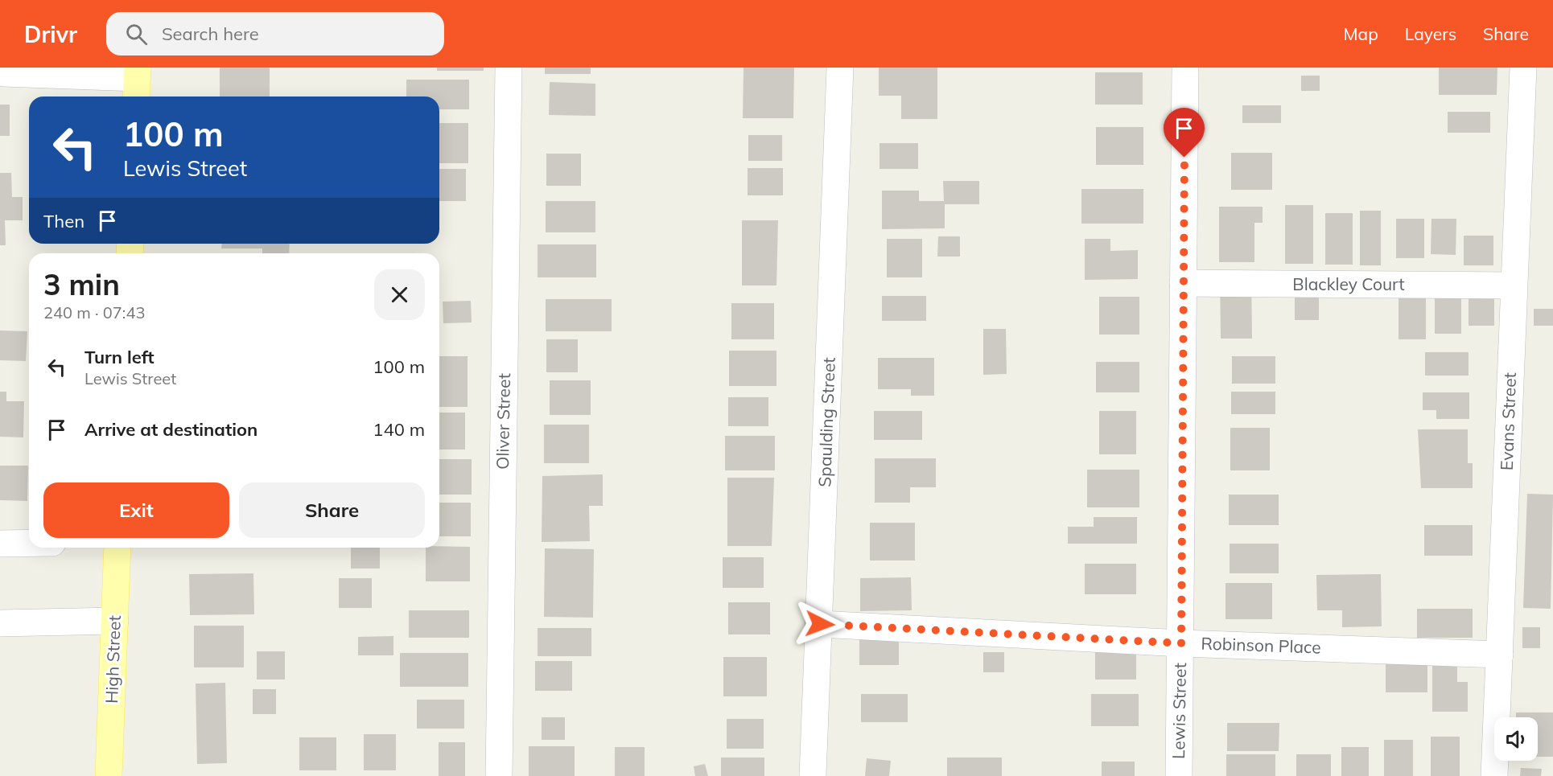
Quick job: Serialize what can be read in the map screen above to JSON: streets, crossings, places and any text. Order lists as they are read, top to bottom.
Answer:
{
  "streets": {
    "main road": ["High Street"],
    "street": [
      "Blackley Court",
      "Oliver Street",
      "Evans Street",
      "Spaulding Street",
      "Robinson Place",
      "Lewis Street"
    ]
  },
  "crossings": [
    ["Blackley Court", "Evans Street"],
    ["Blackley Court", "Lewis Street"],
    ["Evans Street", "Robinson Place"],
    ["Spaulding Street", "Robinson Place"],
    ["Robinson Place", "Lewis Street"]
  ],
  "page": {
    "header": "Drivr",
    "search": "Search here",
    "nav": ["Map", "Layers", "Share"],
    "turn": ["100 m", "Lewis Street"],
    "then": "Then",
    "heading": ["3 min", "240 m · 07:43"],
    "list": [
      {
        "name": "Turn left",
        "note": "Lewis Street",
        "value": "100 m"
      },
      {
        "name": "Arrive at destination",
        "value": "140 m"
      }
    ],
    "buttons": ["Exit", "Share"]
  }
}
